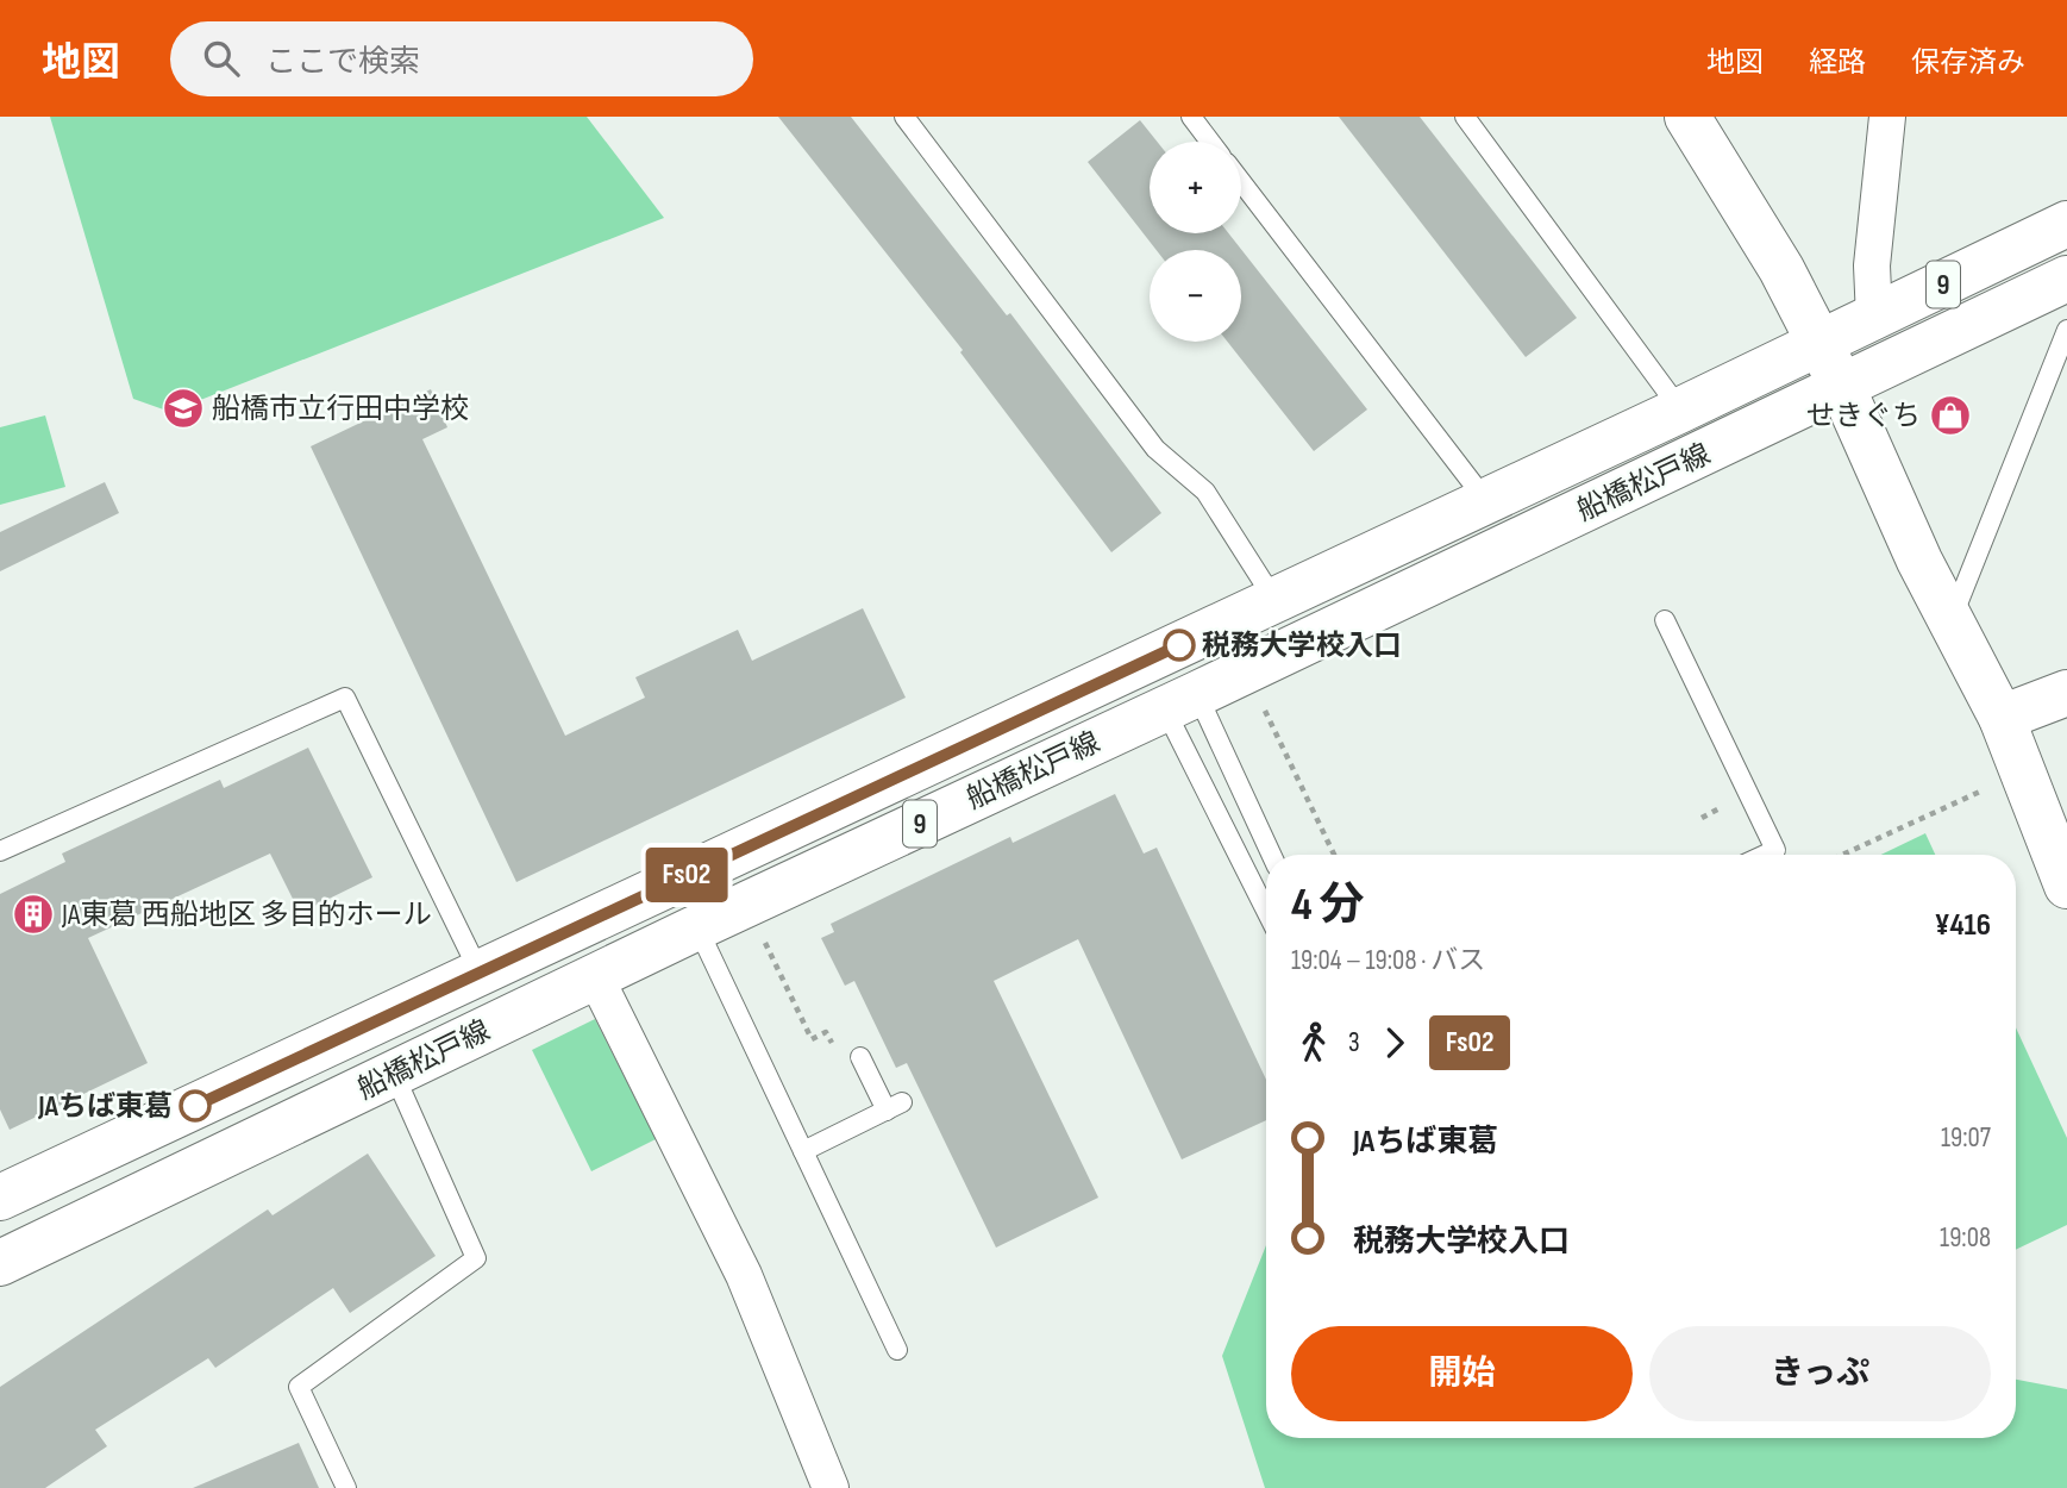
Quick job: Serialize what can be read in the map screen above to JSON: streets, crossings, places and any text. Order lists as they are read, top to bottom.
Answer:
{
  "streets": {
    "main road": ["9", "船橋松戸線"]
  },
  "places": {
    "school or university": ["船橋市立行田中学校"],
    "shop": ["せきぐち"],
    "other": ["税務大学校入口", "JAちば東葛"],
    "building": ["JA東葛 西船地区 多目的ホール"]
  },
  "lines": ["bus line Fs02"],
  "page": {
    "header": "地図",
    "search": "ここで検索",
    "nav": ["地図", "経路", "保存済み"],
    "on_map": "Fs02",
    "map_buttons": ["+", "−"],
    "heading": ["4 分", "19:04 – 19:08 · バス", "¥416"],
    "legs": ["3", "Fs02"],
    "list": [
      {
        "name": "JAちば東葛",
        "value": "19:07"
      },
      {
        "name": "税務大学校入口",
        "value": "19:08"
      }
    ],
    "buttons": ["開始", "きっぷ"]
  }
}
